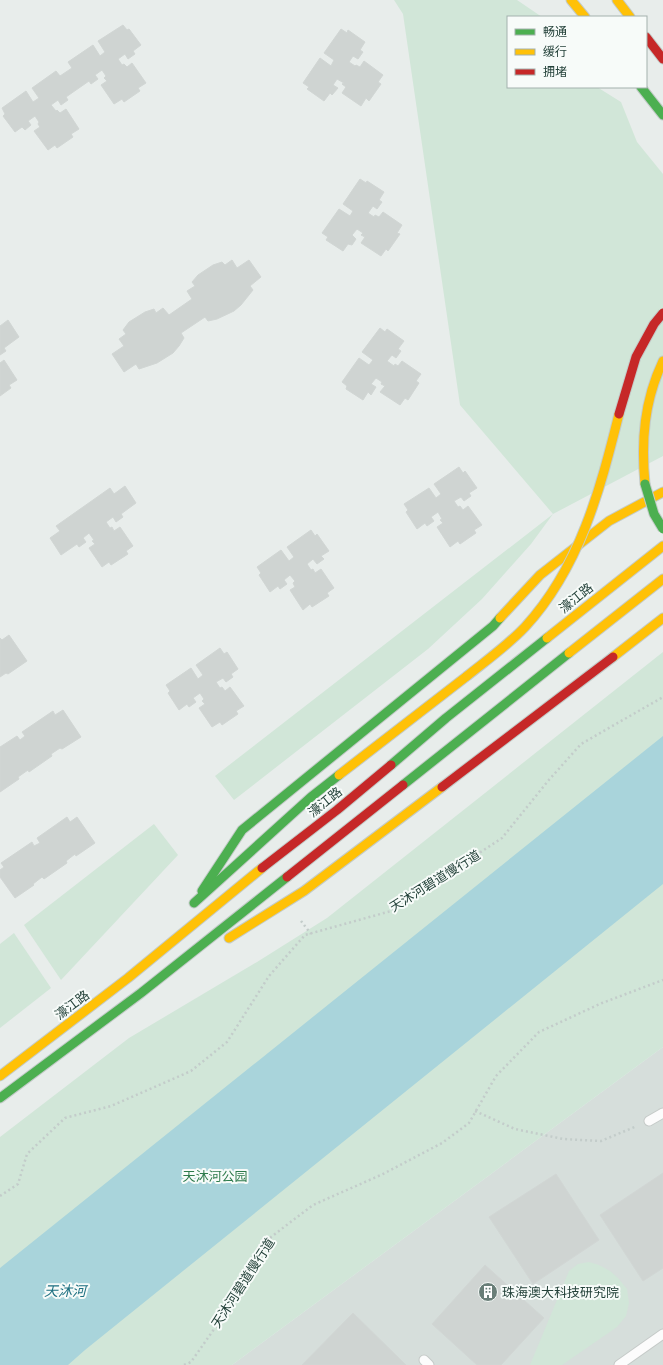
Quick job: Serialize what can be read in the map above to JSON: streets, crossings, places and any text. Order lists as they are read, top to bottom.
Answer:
{
  "streets": {
    "main road": ["濠江路"],
    "path": ["天沐河碧道慢行道"]
  },
  "water": ["天沐河"],
  "parks": ["天沐河公园"],
  "places": {
    "building": ["珠海澳大科技研究院"]
  },
  "legend": ["畅通", "缓行", "拥堵"]
}
